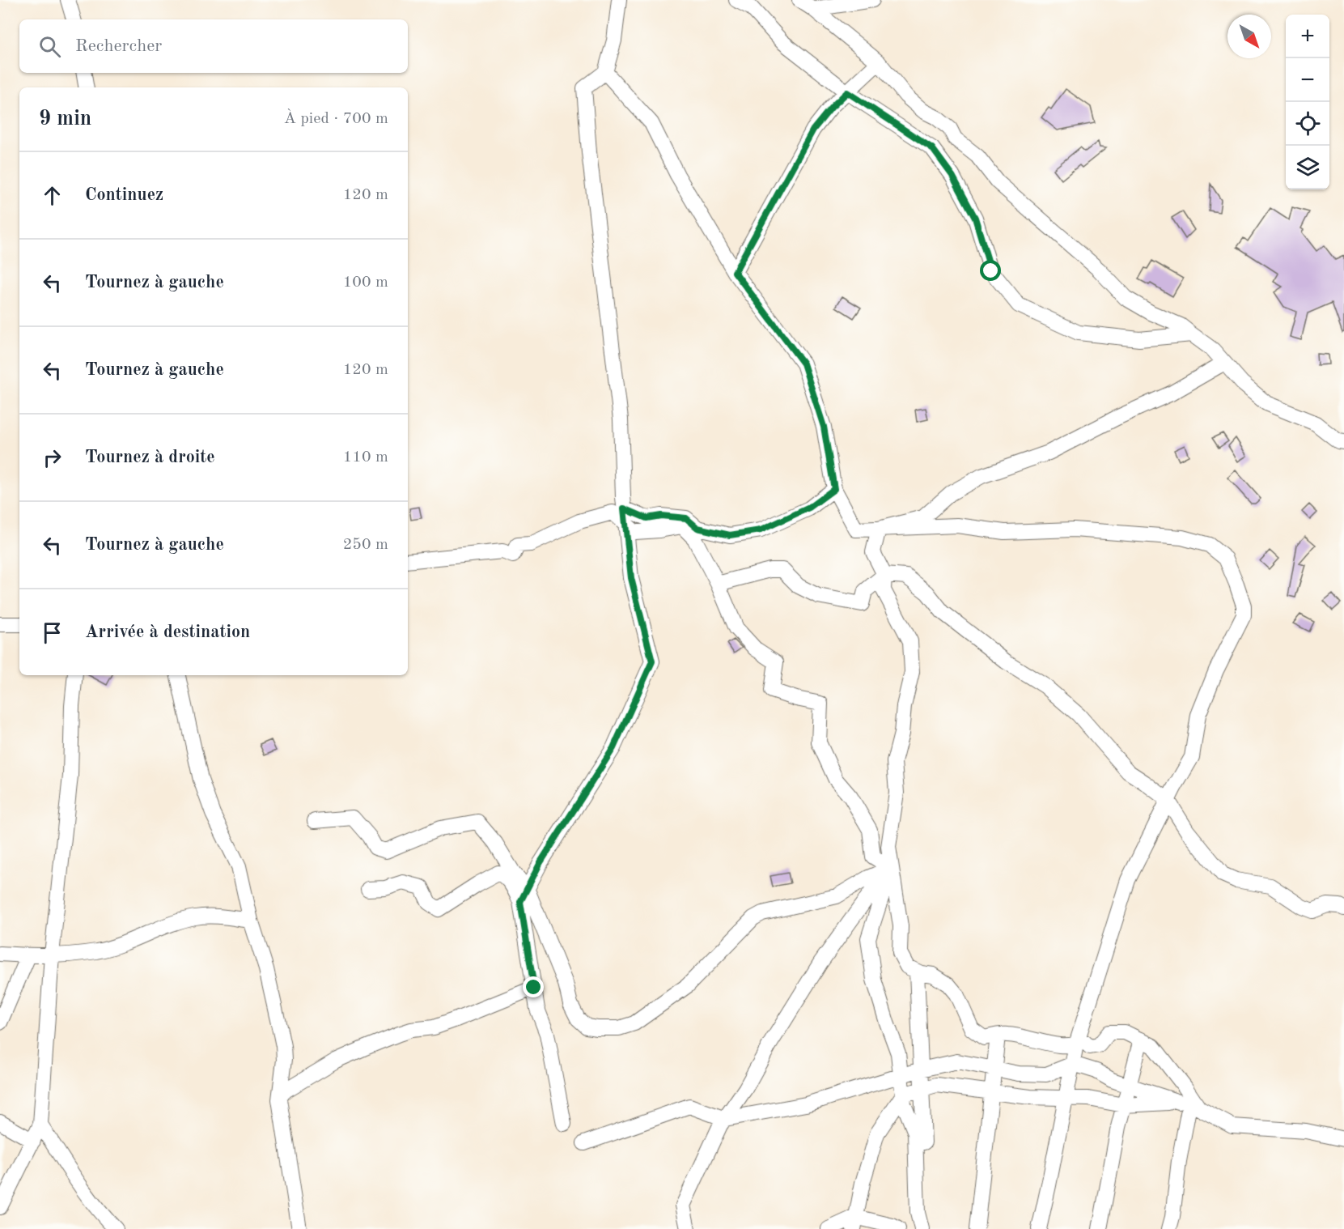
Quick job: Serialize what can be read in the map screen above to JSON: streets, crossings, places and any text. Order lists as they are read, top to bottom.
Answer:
{
  "north": "bottom right",
  "page": {
    "map_buttons": ["+", "−"],
    "search": "Rechercher",
    "heading": ["9 min", "À pied · 700 m"],
    "list": [
      ["Continuez", "120 m"],
      ["Tournez à gauche", "100 m"],
      ["Tournez à gauche", "120 m"],
      ["Tournez à droite", "110 m"],
      ["Tournez à gauche", "250 m"],
      "Arrivée à destination"
    ]
  }
}
